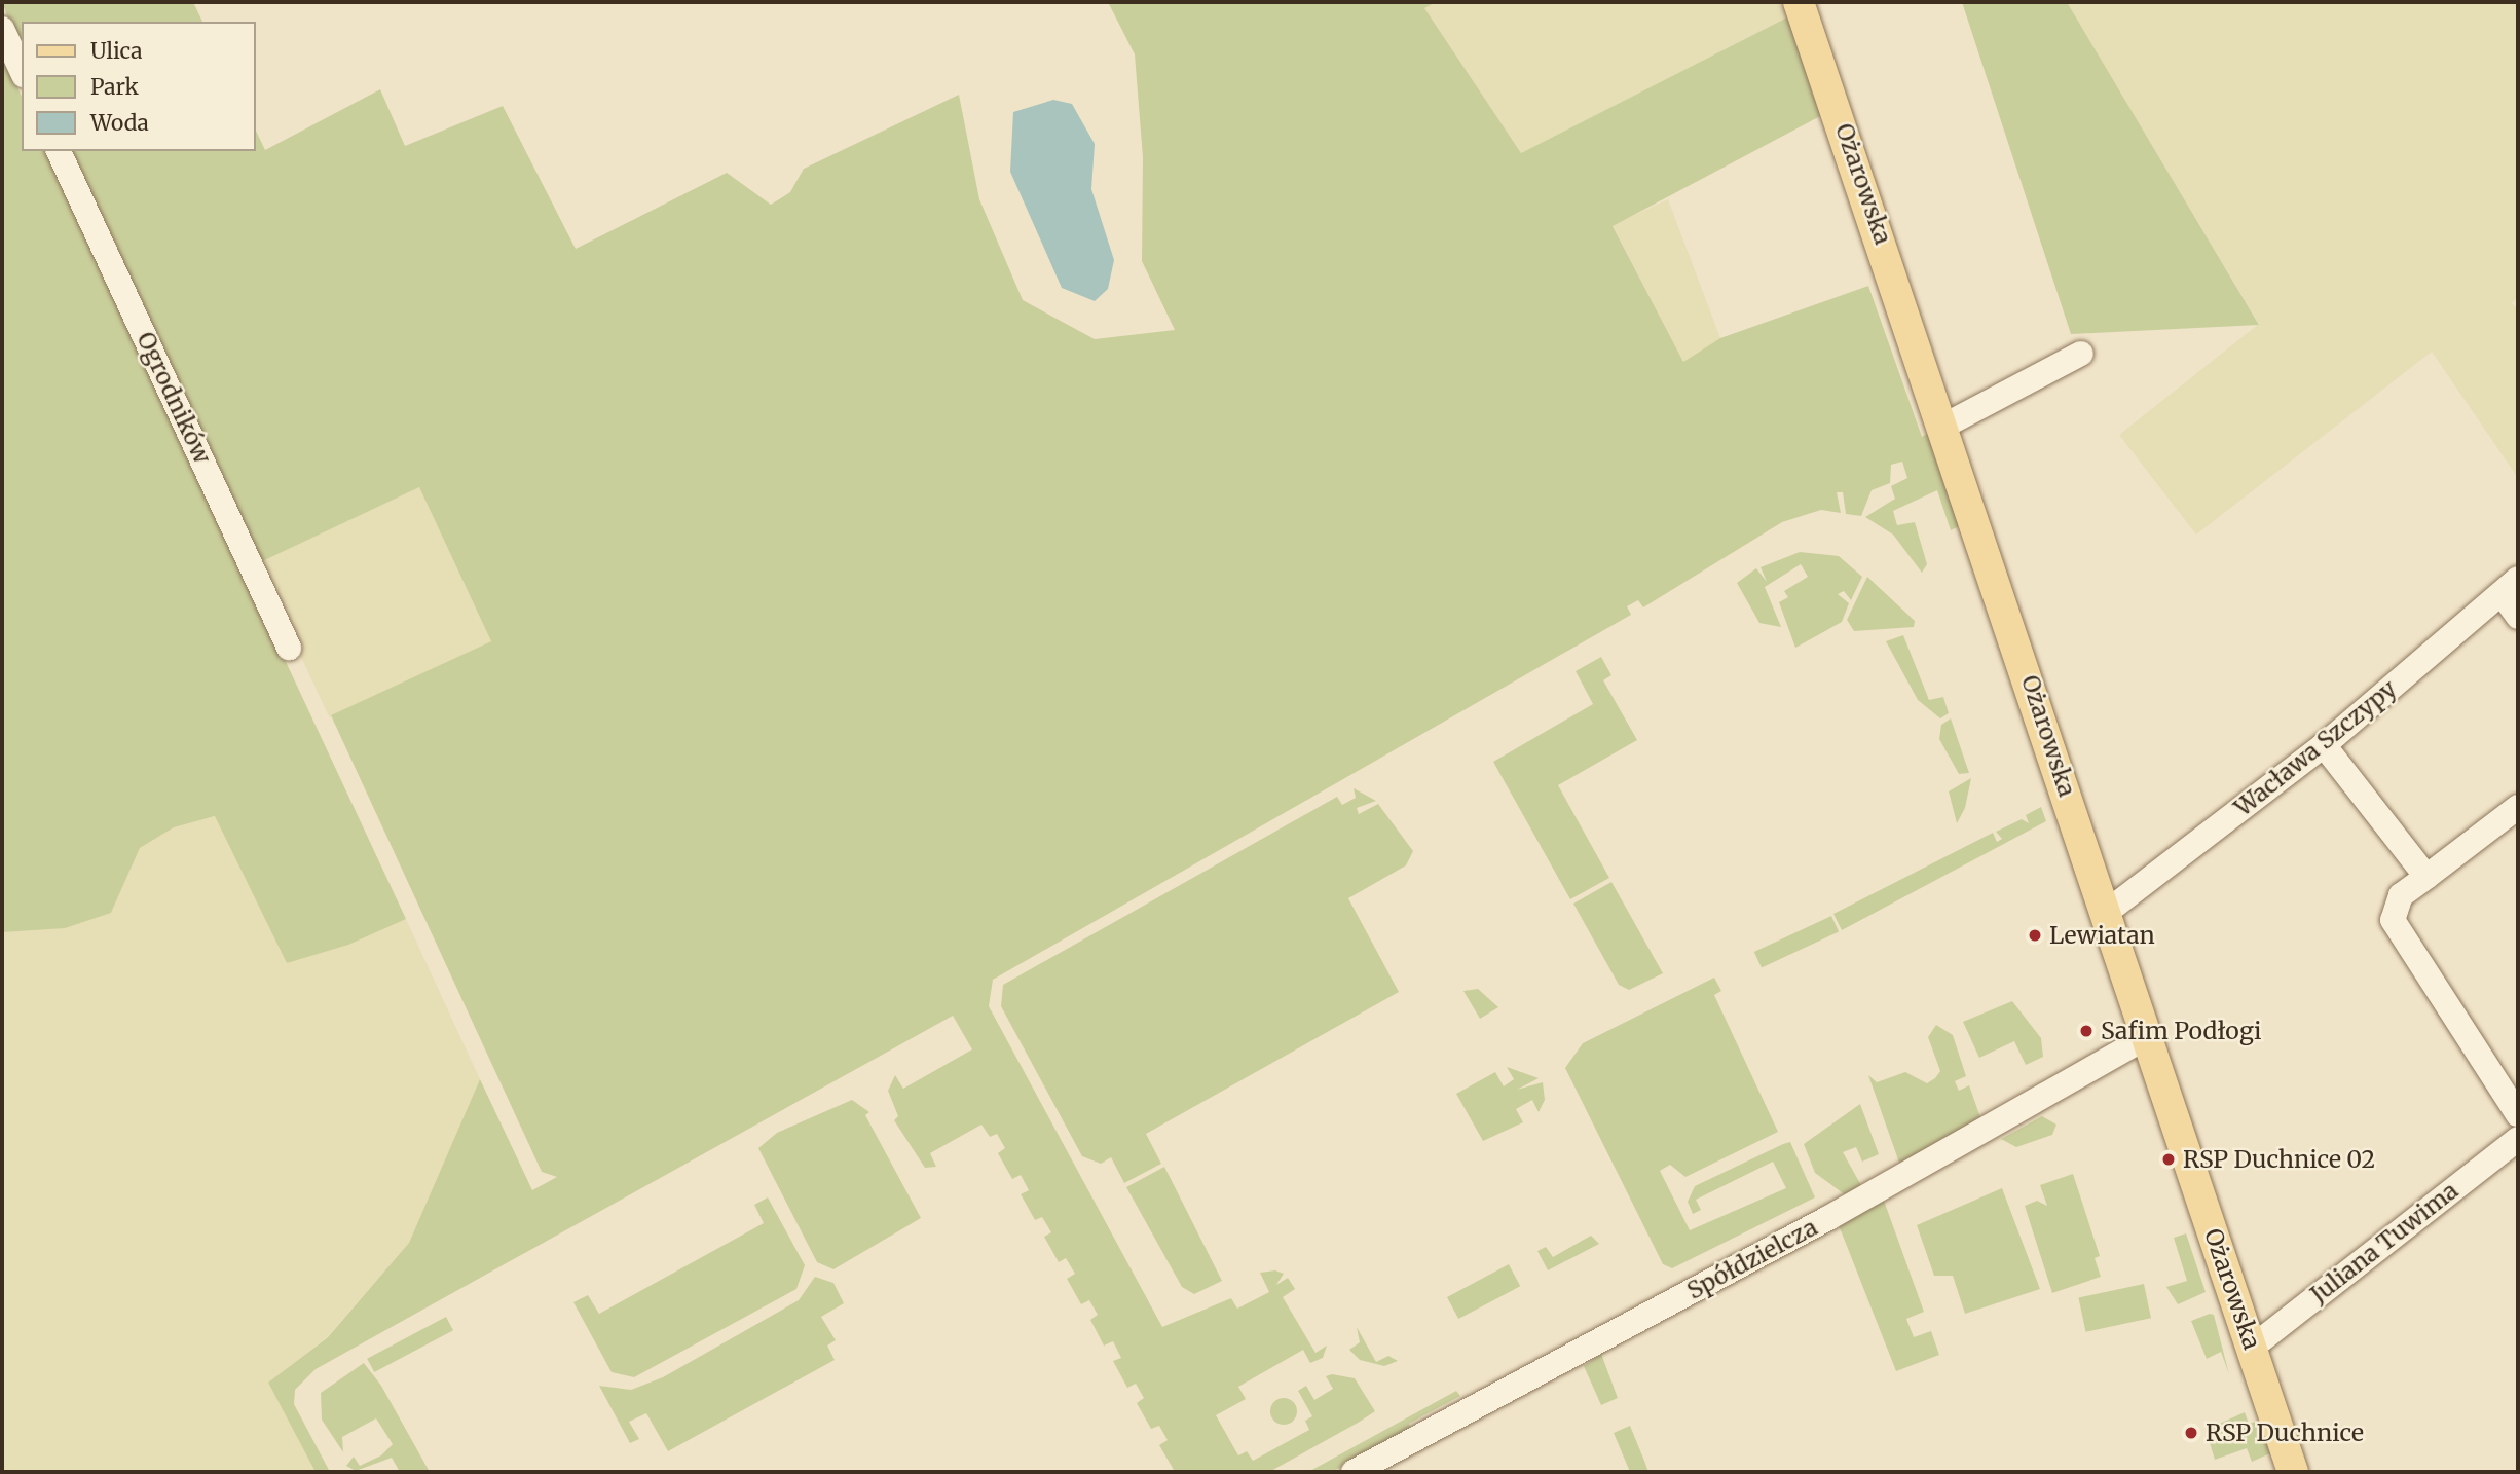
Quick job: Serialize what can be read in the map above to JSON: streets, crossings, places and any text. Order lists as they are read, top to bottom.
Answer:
{
  "streets": {
    "main road": ["Ożarowska"],
    "street": [
      "Ogrodników",
      "Wacława Szczypy",
      "Juliana Tuwima",
      "Spółdzielcza"
    ]
  },
  "crossings": [
    ["Ożarowska", "Wacława Szczypy"],
    ["Ożarowska", "Juliana Tuwima"],
    ["Ożarowska", "Spółdzielcza"]
  ],
  "places": [
    "Lewiatan",
    "Safim Podłogi",
    "RSP Duchnice 02",
    "RSP Duchnice"
  ],
  "legend": ["Ulica", "Park", "Woda"]
}
